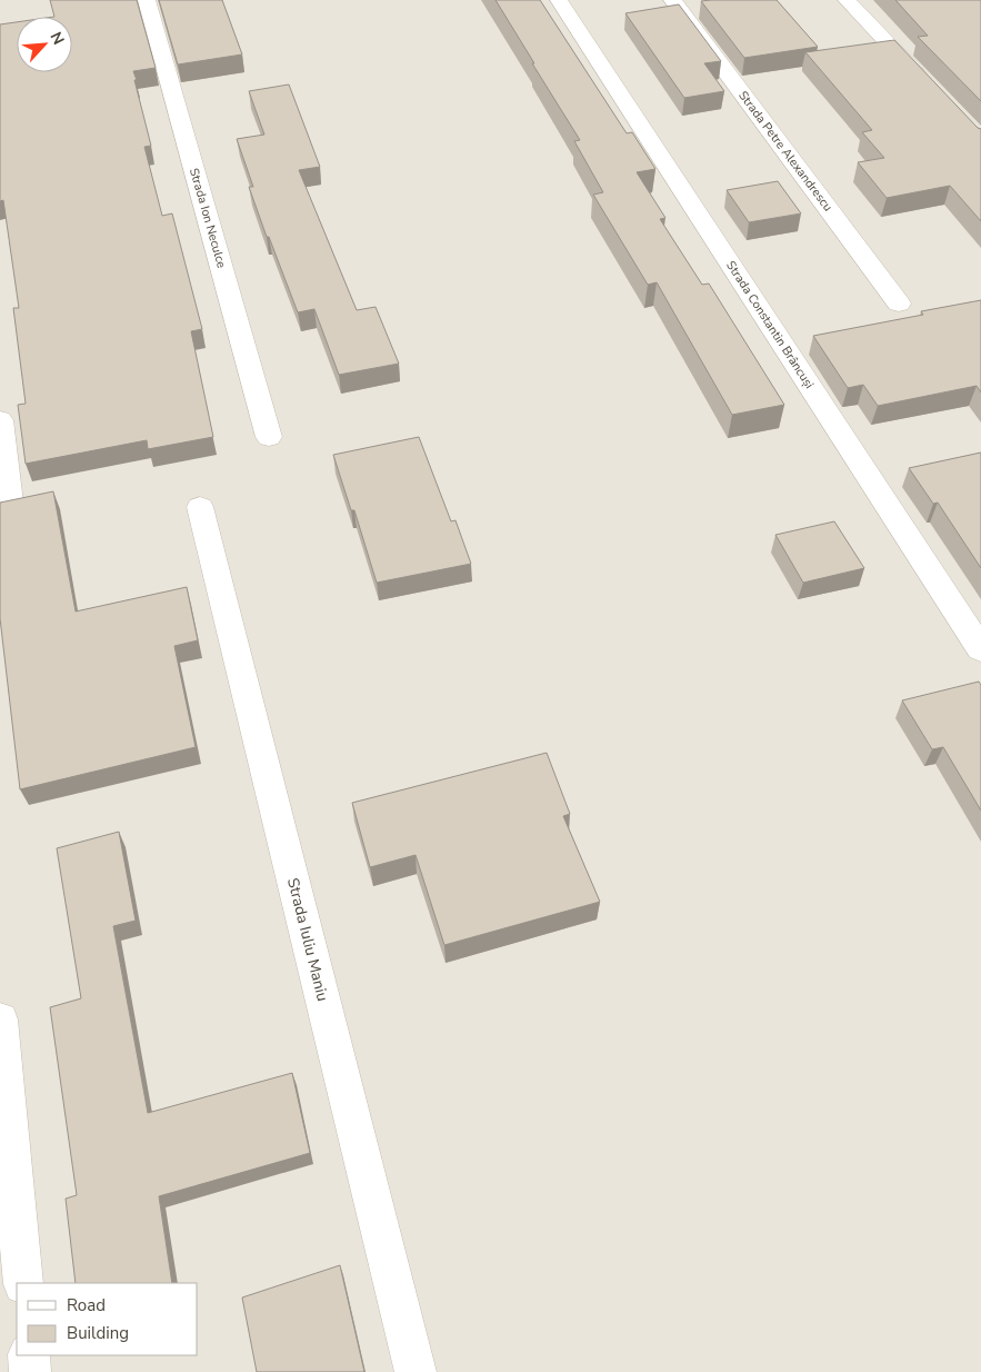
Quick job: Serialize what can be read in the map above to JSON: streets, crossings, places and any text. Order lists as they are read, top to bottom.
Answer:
{
  "streets": {
    "street": [
      "Strada Petre Alexandrescu",
      "Strada Ion Neculce",
      "Strada Constantin Brâncuși",
      "Strada Iuliu Maniu"
    ]
  },
  "legend": ["Road", "Building"],
  "north": "top right"
}
